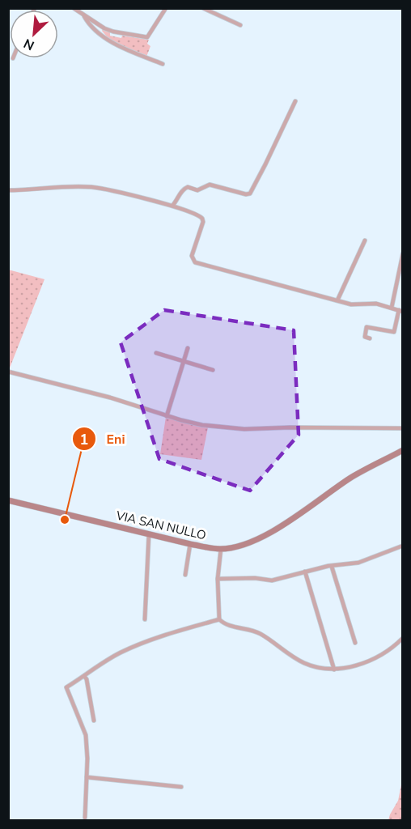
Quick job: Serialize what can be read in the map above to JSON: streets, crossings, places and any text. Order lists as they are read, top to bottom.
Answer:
{
  "streets": {
    "street": ["VIA SAN NULLO"]
  },
  "places": ["Eni"],
  "north": "bottom left"
}
